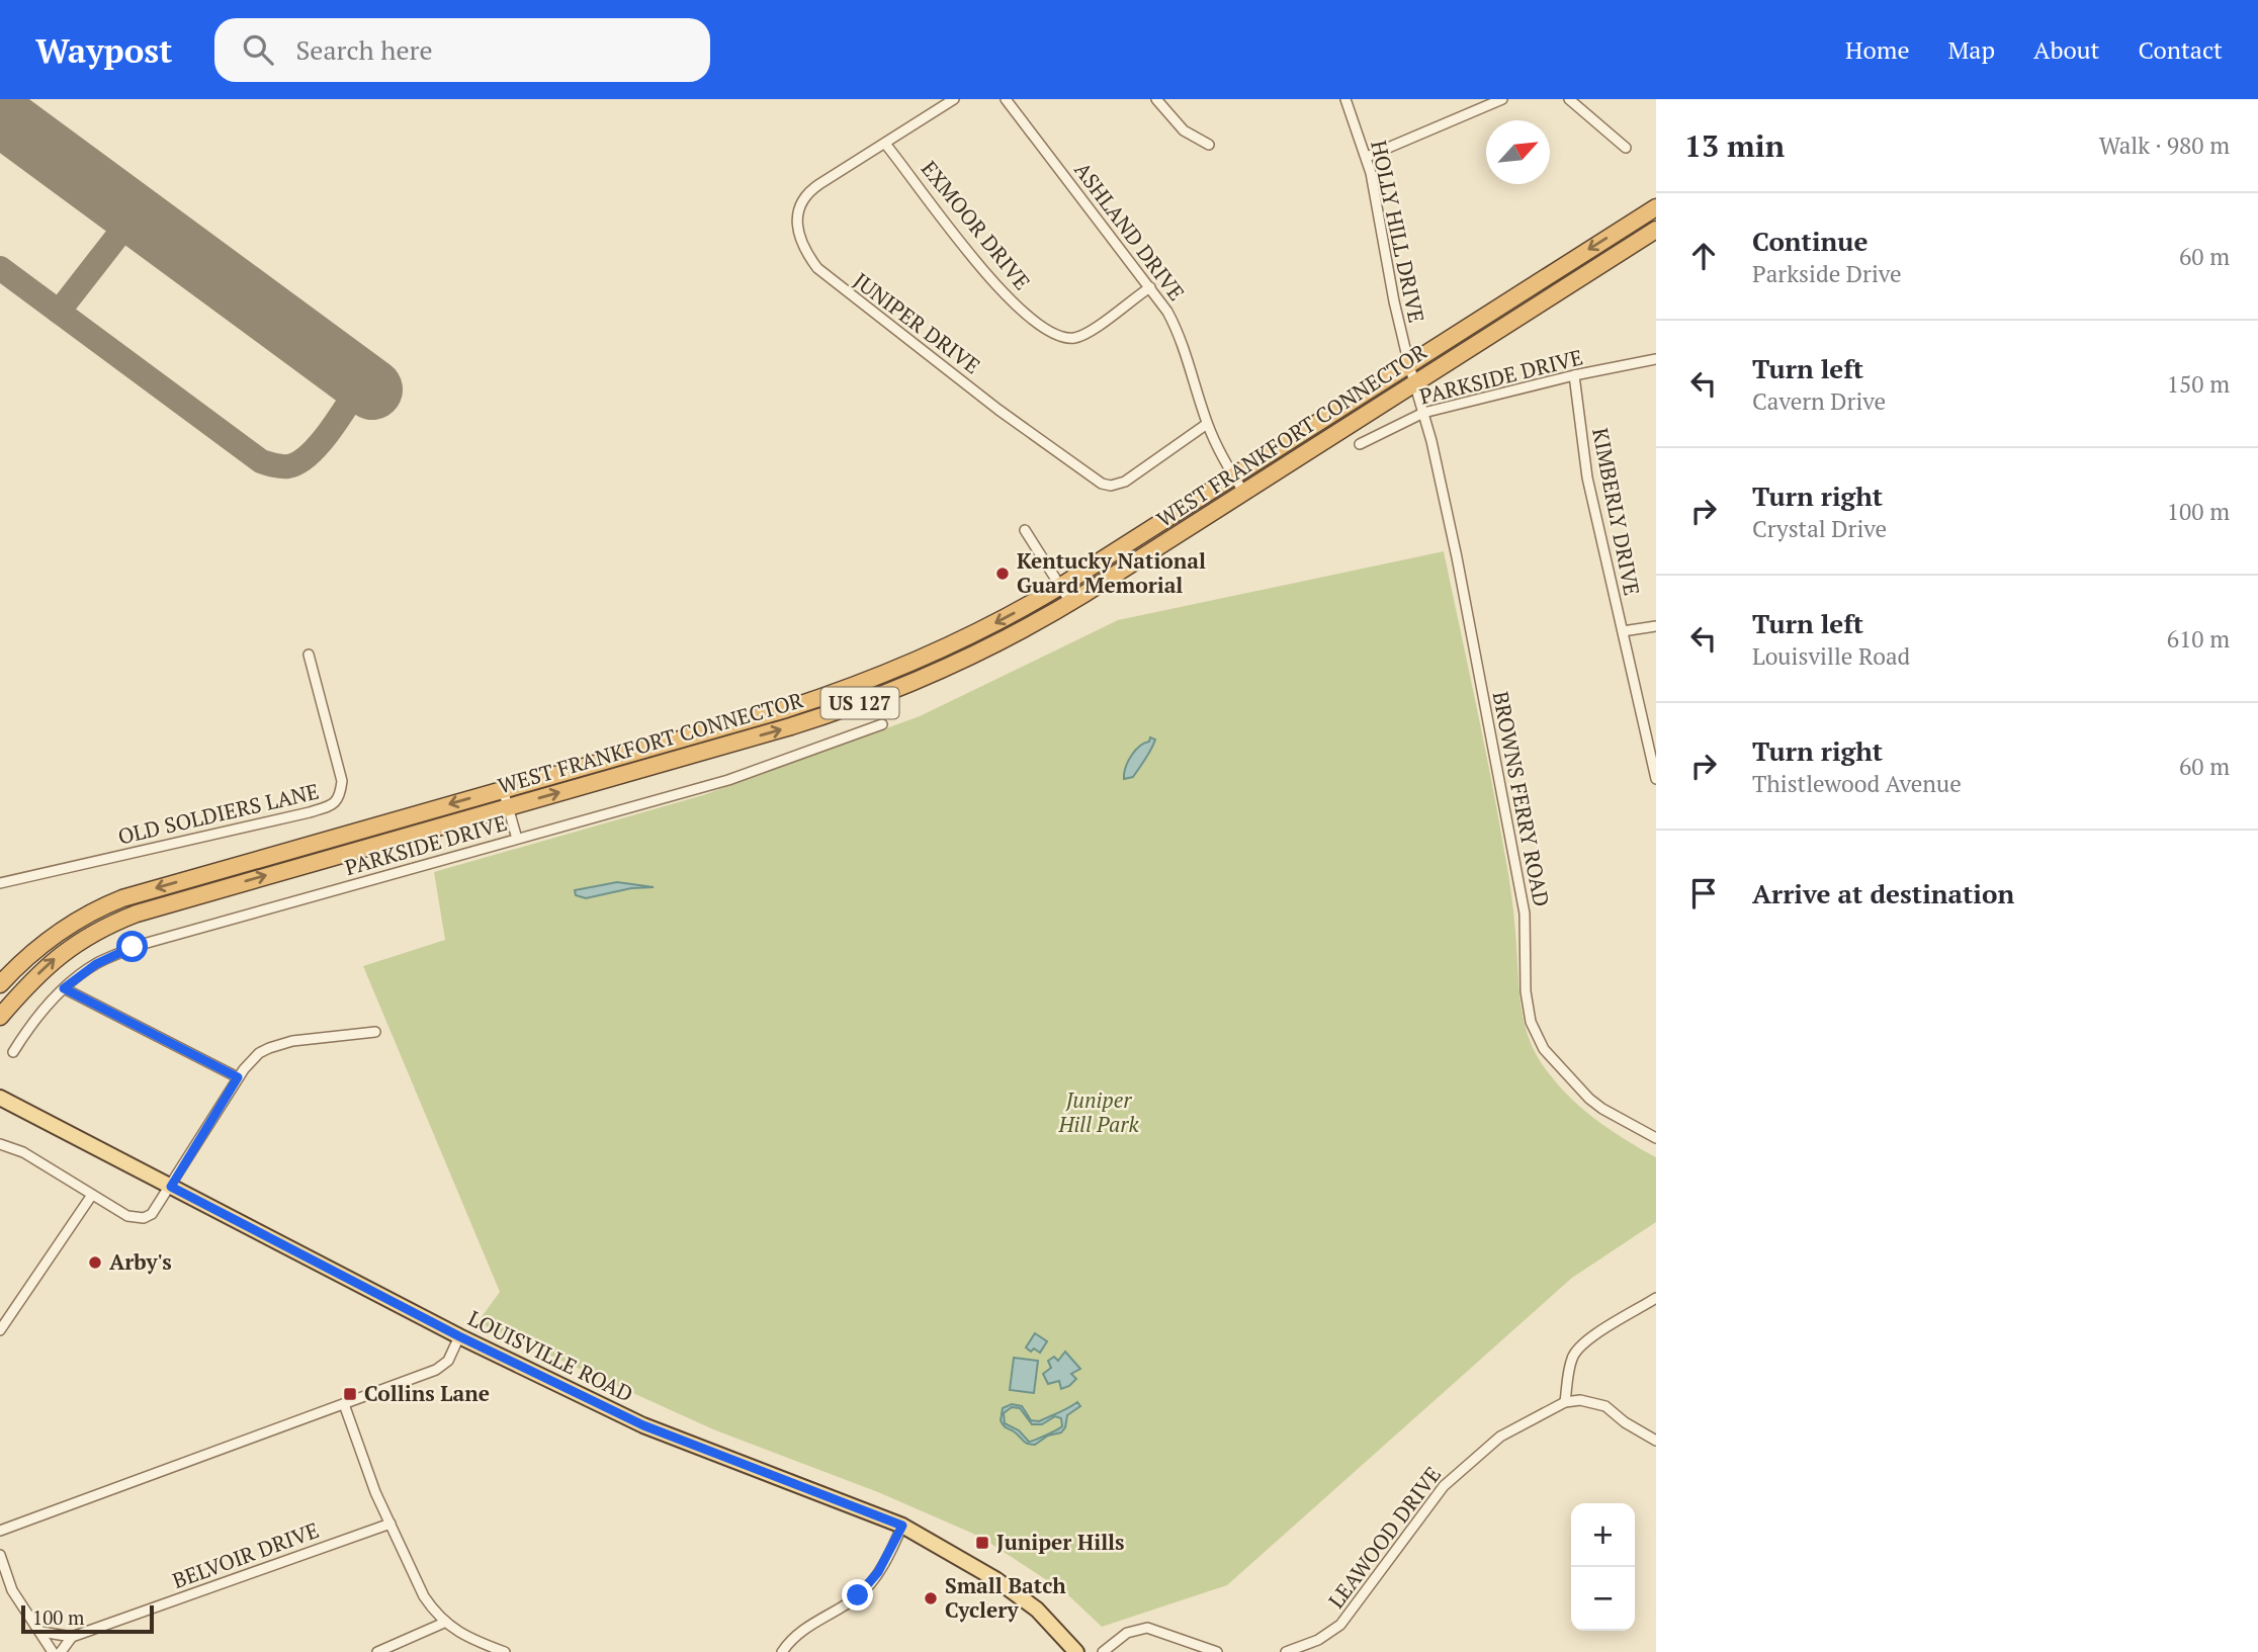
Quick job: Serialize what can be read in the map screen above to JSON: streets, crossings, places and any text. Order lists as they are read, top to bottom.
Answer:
{
  "streets": {
    "highway": ["WEST FRANKFORT CONNECTOR", "US 127"],
    "main road": ["LOUISVILLE ROAD"],
    "street": [
      "EXMOOR DRIVE",
      "ASHLAND DRIVE",
      "HOLLY HILL DRIVE",
      "JUNIPER DRIVE",
      "PARKSIDE DRIVE",
      "KIMBERLY DRIVE",
      "BROWNS FERRY ROAD",
      "OLD SOLDIERS LANE",
      "LEAWOOD DRIVE",
      "BELVOIR DRIVE"
    ]
  },
  "crossings": [
    ["EXMOOR DRIVE", "ASHLAND DRIVE"],
    ["EXMOOR DRIVE", "JUNIPER DRIVE"],
    ["ASHLAND DRIVE", "JUNIPER DRIVE"],
    ["ASHLAND DRIVE", "WEST FRANKFORT CONNECTOR"],
    ["HOLLY HILL DRIVE", "PARKSIDE DRIVE"],
    ["HOLLY HILL DRIVE", "WEST FRANKFORT CONNECTOR"],
    ["HOLLY HILL DRIVE", "BROWNS FERRY ROAD"],
    ["PARKSIDE DRIVE", "KIMBERLY DRIVE"],
    ["PARKSIDE DRIVE", "BROWNS FERRY ROAD"]
  ],
  "parks": ["Juniper Hill Park"],
  "places": {
    "other": ["Kentucky National Guard Memorial", "Arby's", "Small Batch Cyclery"],
    "transit": ["Collins Lane", "Juniper Hills"]
  },
  "scale_bar": "100 m",
  "north": "top right",
  "page": {
    "header": "Waypost",
    "search": "Search here",
    "nav": [
      "Home",
      "Map",
      "About",
      "Contact"
    ],
    "heading": ["13 min", "Walk · 980 m"],
    "list": [
      ["Continue", "Parkside Drive", "60 m"],
      ["Turn left", "Cavern Drive", "150 m"],
      ["Turn right", "Crystal Drive", "100 m"],
      ["Turn left", "Louisville Road", "610 m"],
      ["Turn right", "Thistlewood Avenue", "60 m"],
      "Arrive at destination"
    ],
    "map_buttons": ["+", "−"],
    "scale": "100 m"
  }
}
